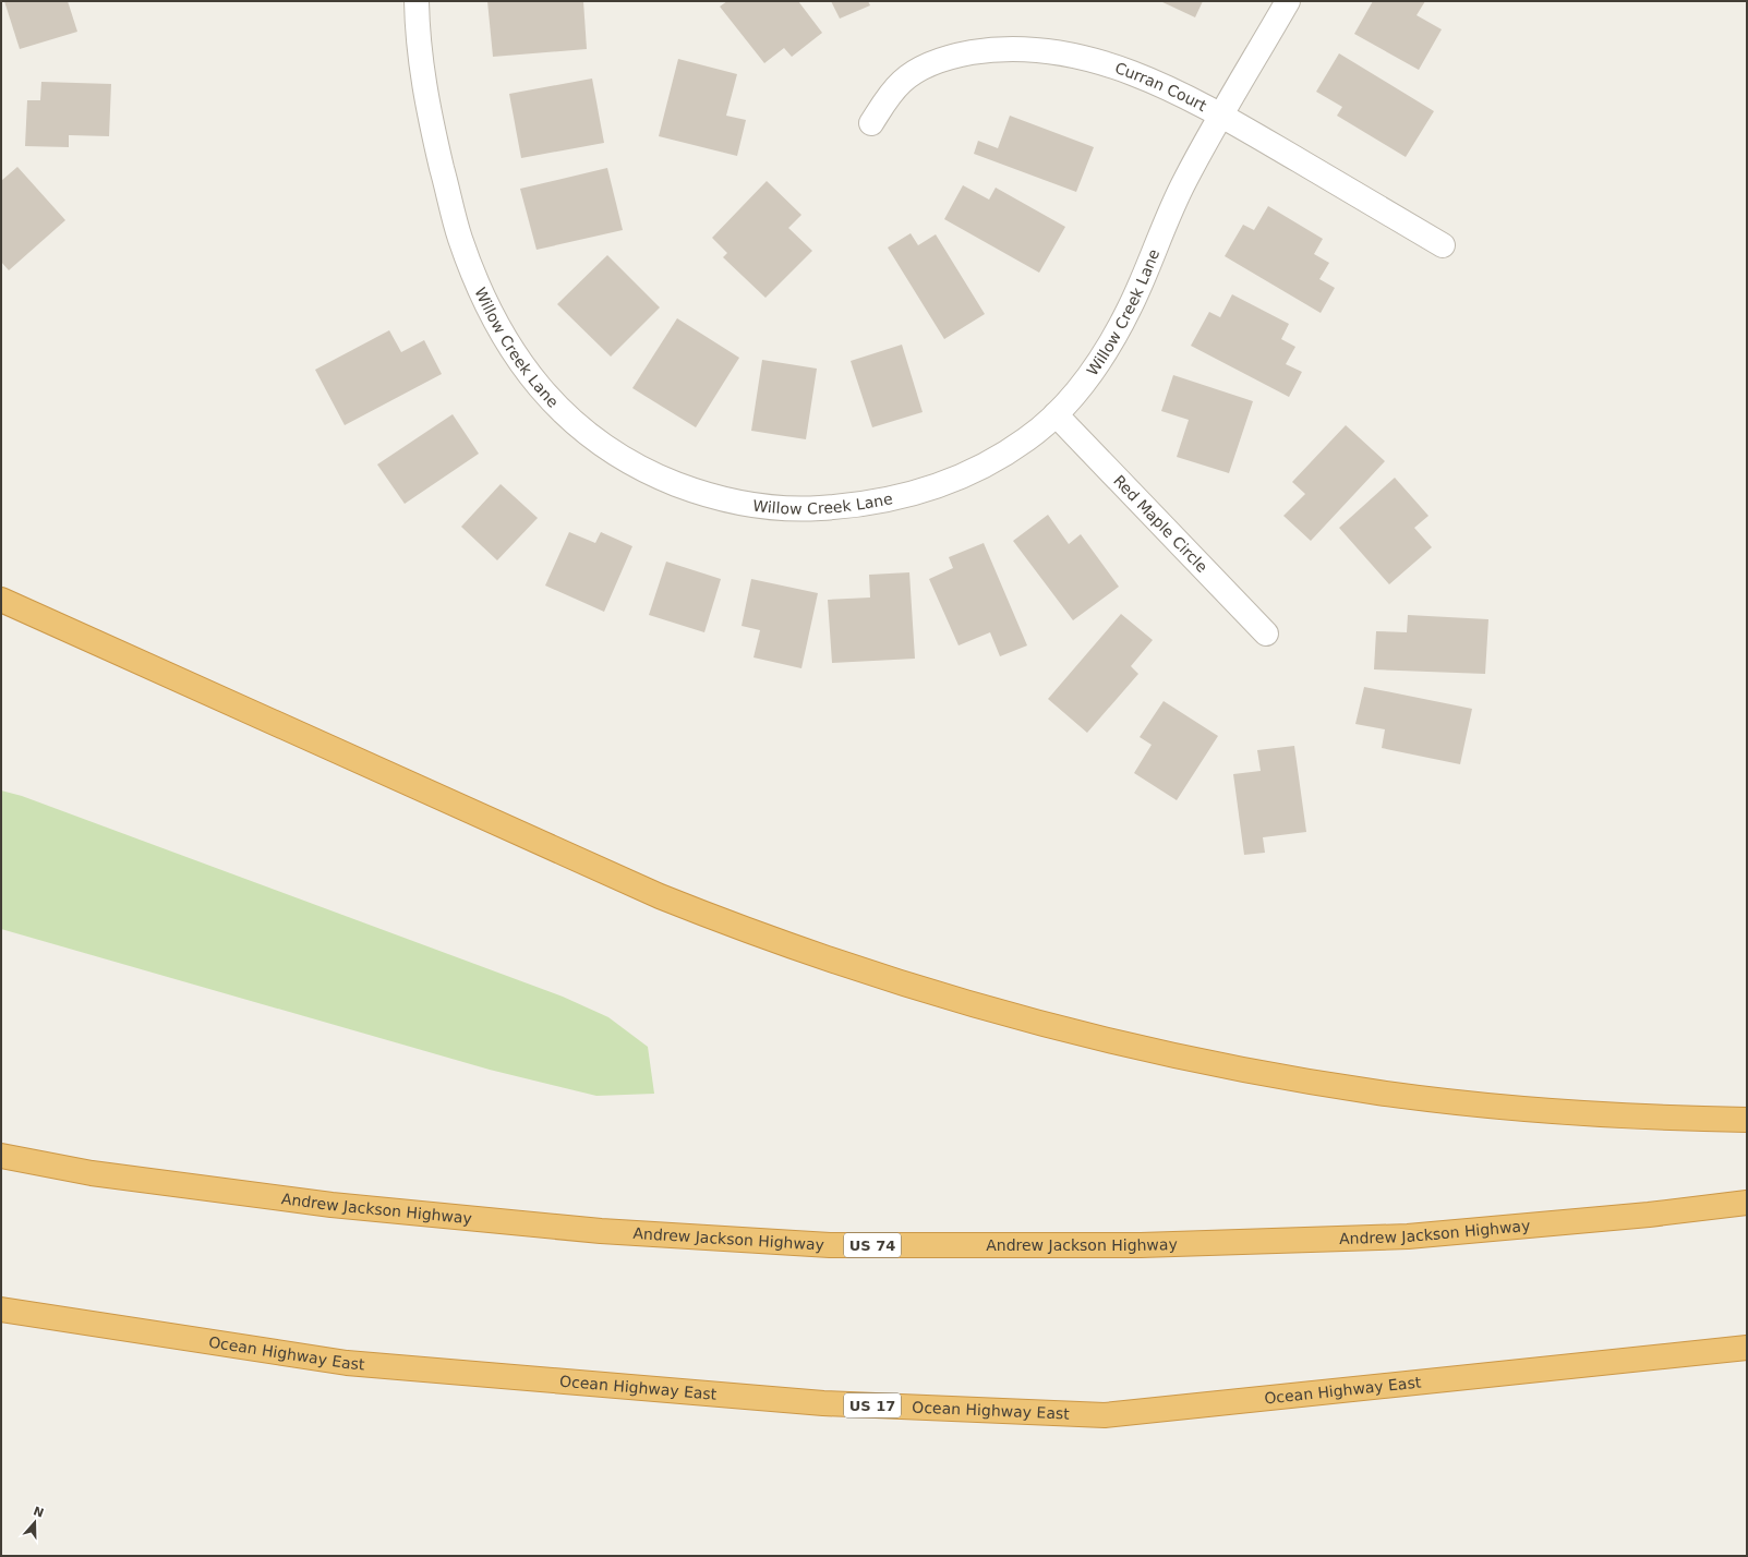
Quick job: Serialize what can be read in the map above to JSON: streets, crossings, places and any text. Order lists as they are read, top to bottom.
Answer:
{
  "streets": {
    "highway": [
      "Andrew Jackson Highway",
      "US 74",
      "Ocean Highway East",
      "US 17"
    ],
    "street": ["Curran Court", "Willow Creek Lane", "Red Maple Circle"]
  },
  "crossings": [
    ["Curran Court", "Willow Creek Lane"],
    ["Willow Creek Lane", "Red Maple Circle"]
  ],
  "north": "top"
}
